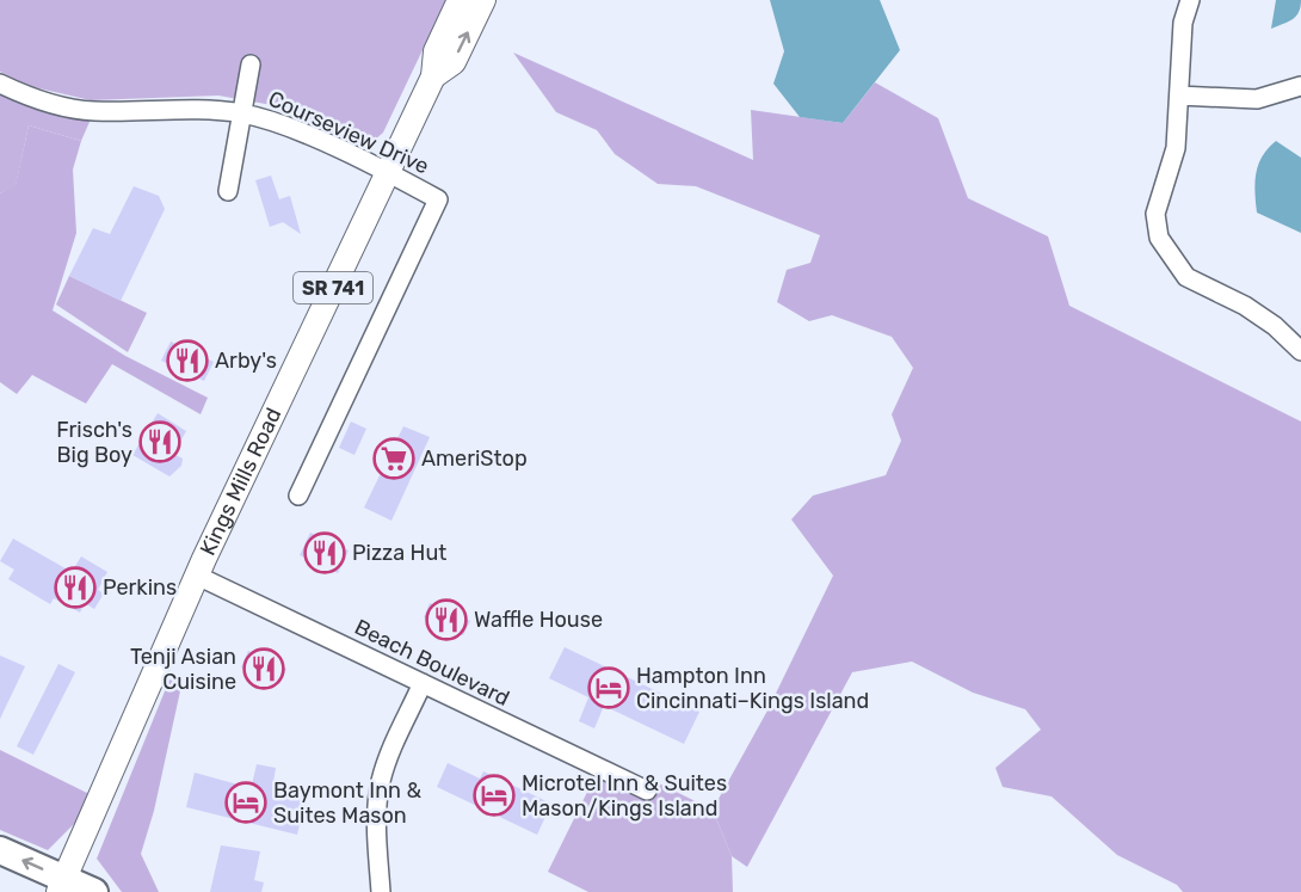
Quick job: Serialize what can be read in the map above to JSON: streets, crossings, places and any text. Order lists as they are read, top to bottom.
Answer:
{
  "streets": {
    "main road": ["SR 741", "Kings Mills Road"],
    "street": ["Courseview Drive", "Beach Boulevard"]
  },
  "crossings": [
    ["Courseview Drive", "Kings Mills Road"],
    ["Kings Mills Road", "Beach Boulevard"]
  ],
  "places": {
    "restaurant": [
      "Arby's",
      "Frisch's Big Boy",
      "Pizza Hut",
      "Perkins",
      "Waffle House",
      "Tenji Asian Cuisine"
    ],
    "supermarket": ["AmeriStop"],
    "hotel": ["Hampton Inn Cincinnati–Kings Island", "Microtel Inn & Suites Mason/Kings Island", "Baymont Inn & Suites Mason"]
  }
}
